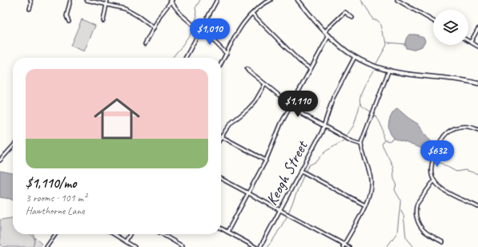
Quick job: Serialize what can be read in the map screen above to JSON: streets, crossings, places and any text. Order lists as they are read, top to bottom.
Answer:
{
  "streets": {
    "street": ["Keogh Street"]
  },
  "page": {
    "price": ["$1,010", "$1,110", "$632"],
    "list": [
      {
        "name": "$1,110/mo",
        "note": "3 rooms · 101 m² · Hawthorne Lane"
      }
    ]
  }
}
